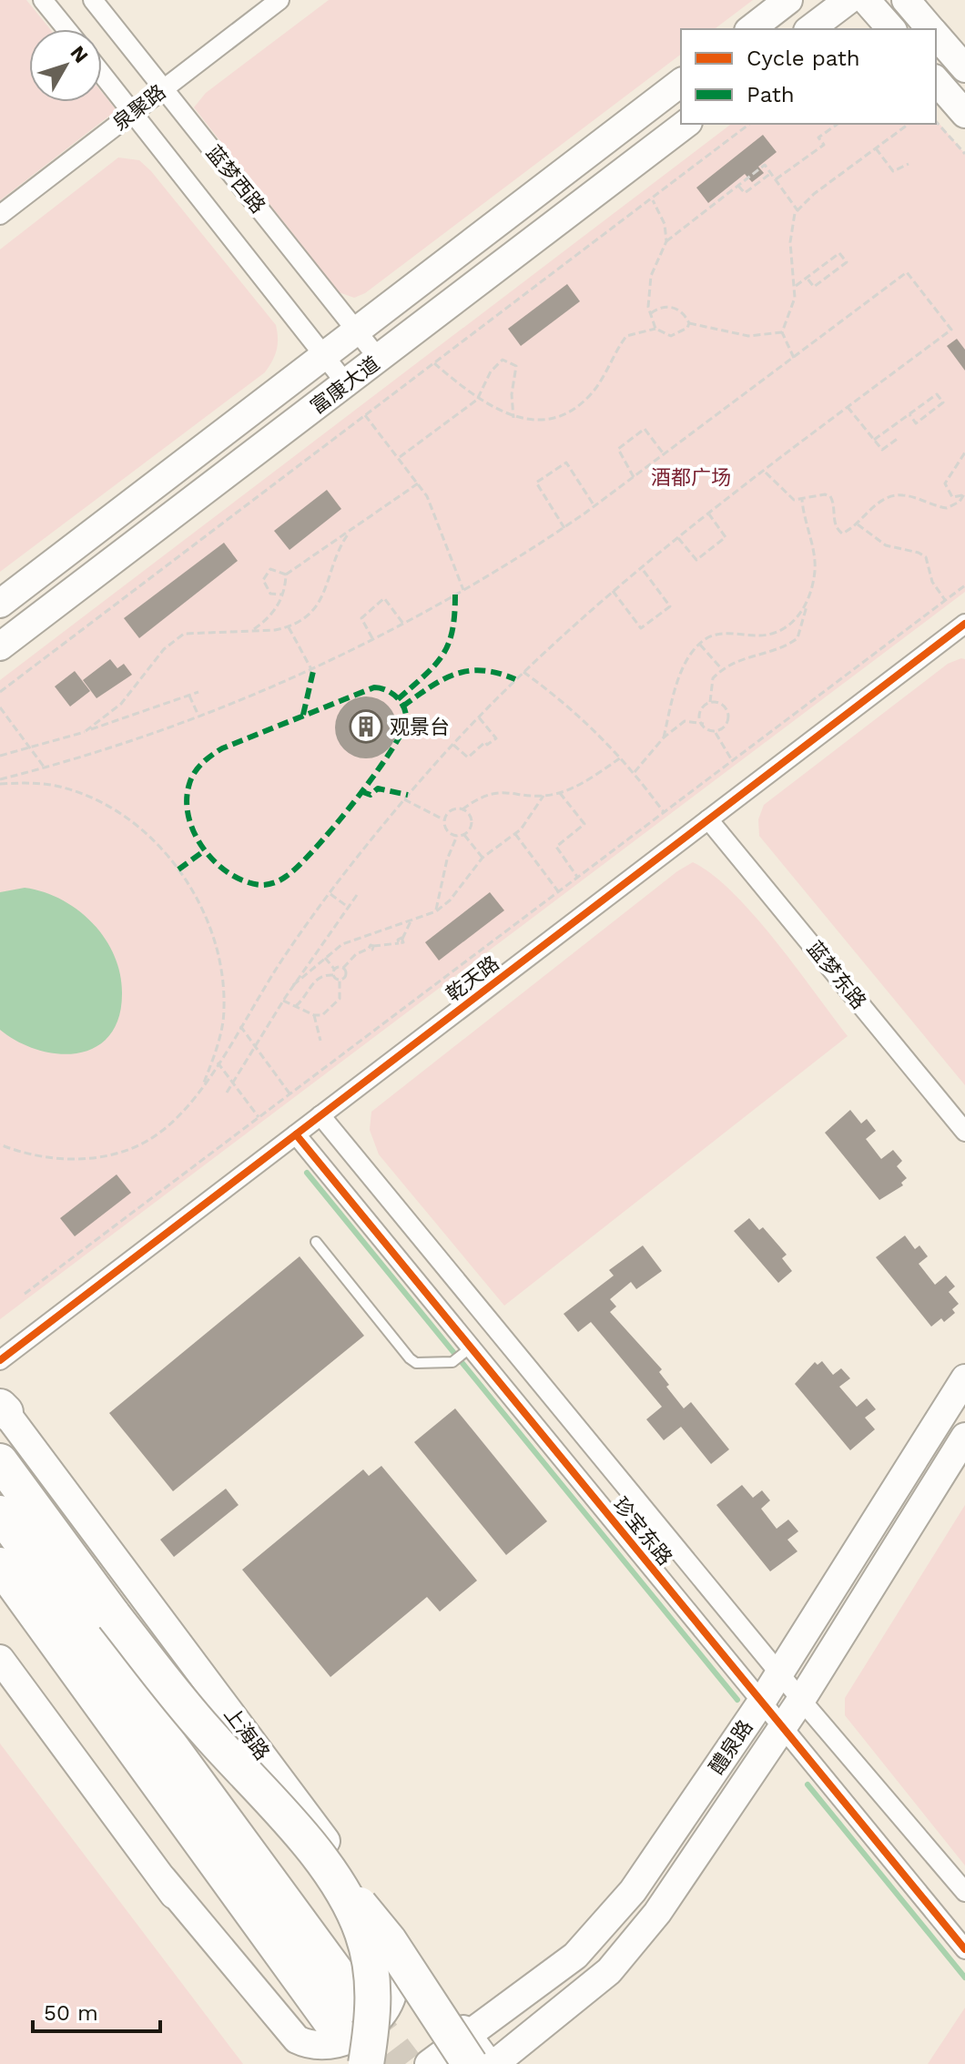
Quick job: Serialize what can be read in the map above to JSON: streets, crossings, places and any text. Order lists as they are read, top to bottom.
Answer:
{
  "streets": {
    "street": [
      "泉聚路",
      "蓝梦西路",
      "富康大道",
      "蓝梦东路",
      "乾天路",
      "珍宝东路",
      "上海路",
      "醴泉路"
    ]
  },
  "crossings": [
    ["泉聚路", "蓝梦西路"],
    ["蓝梦西路", "富康大道"],
    ["蓝梦东路", "乾天路"],
    ["乾天路", "珍宝东路"],
    ["珍宝东路", "醴泉路"],
    ["上海路", "醴泉路"]
  ],
  "parks": ["酒都广场"],
  "places": {
    "building": ["观景台"]
  },
  "legend": ["Cycle path", "Path"],
  "scale_bar": "50 m",
  "north": "top right"
}
